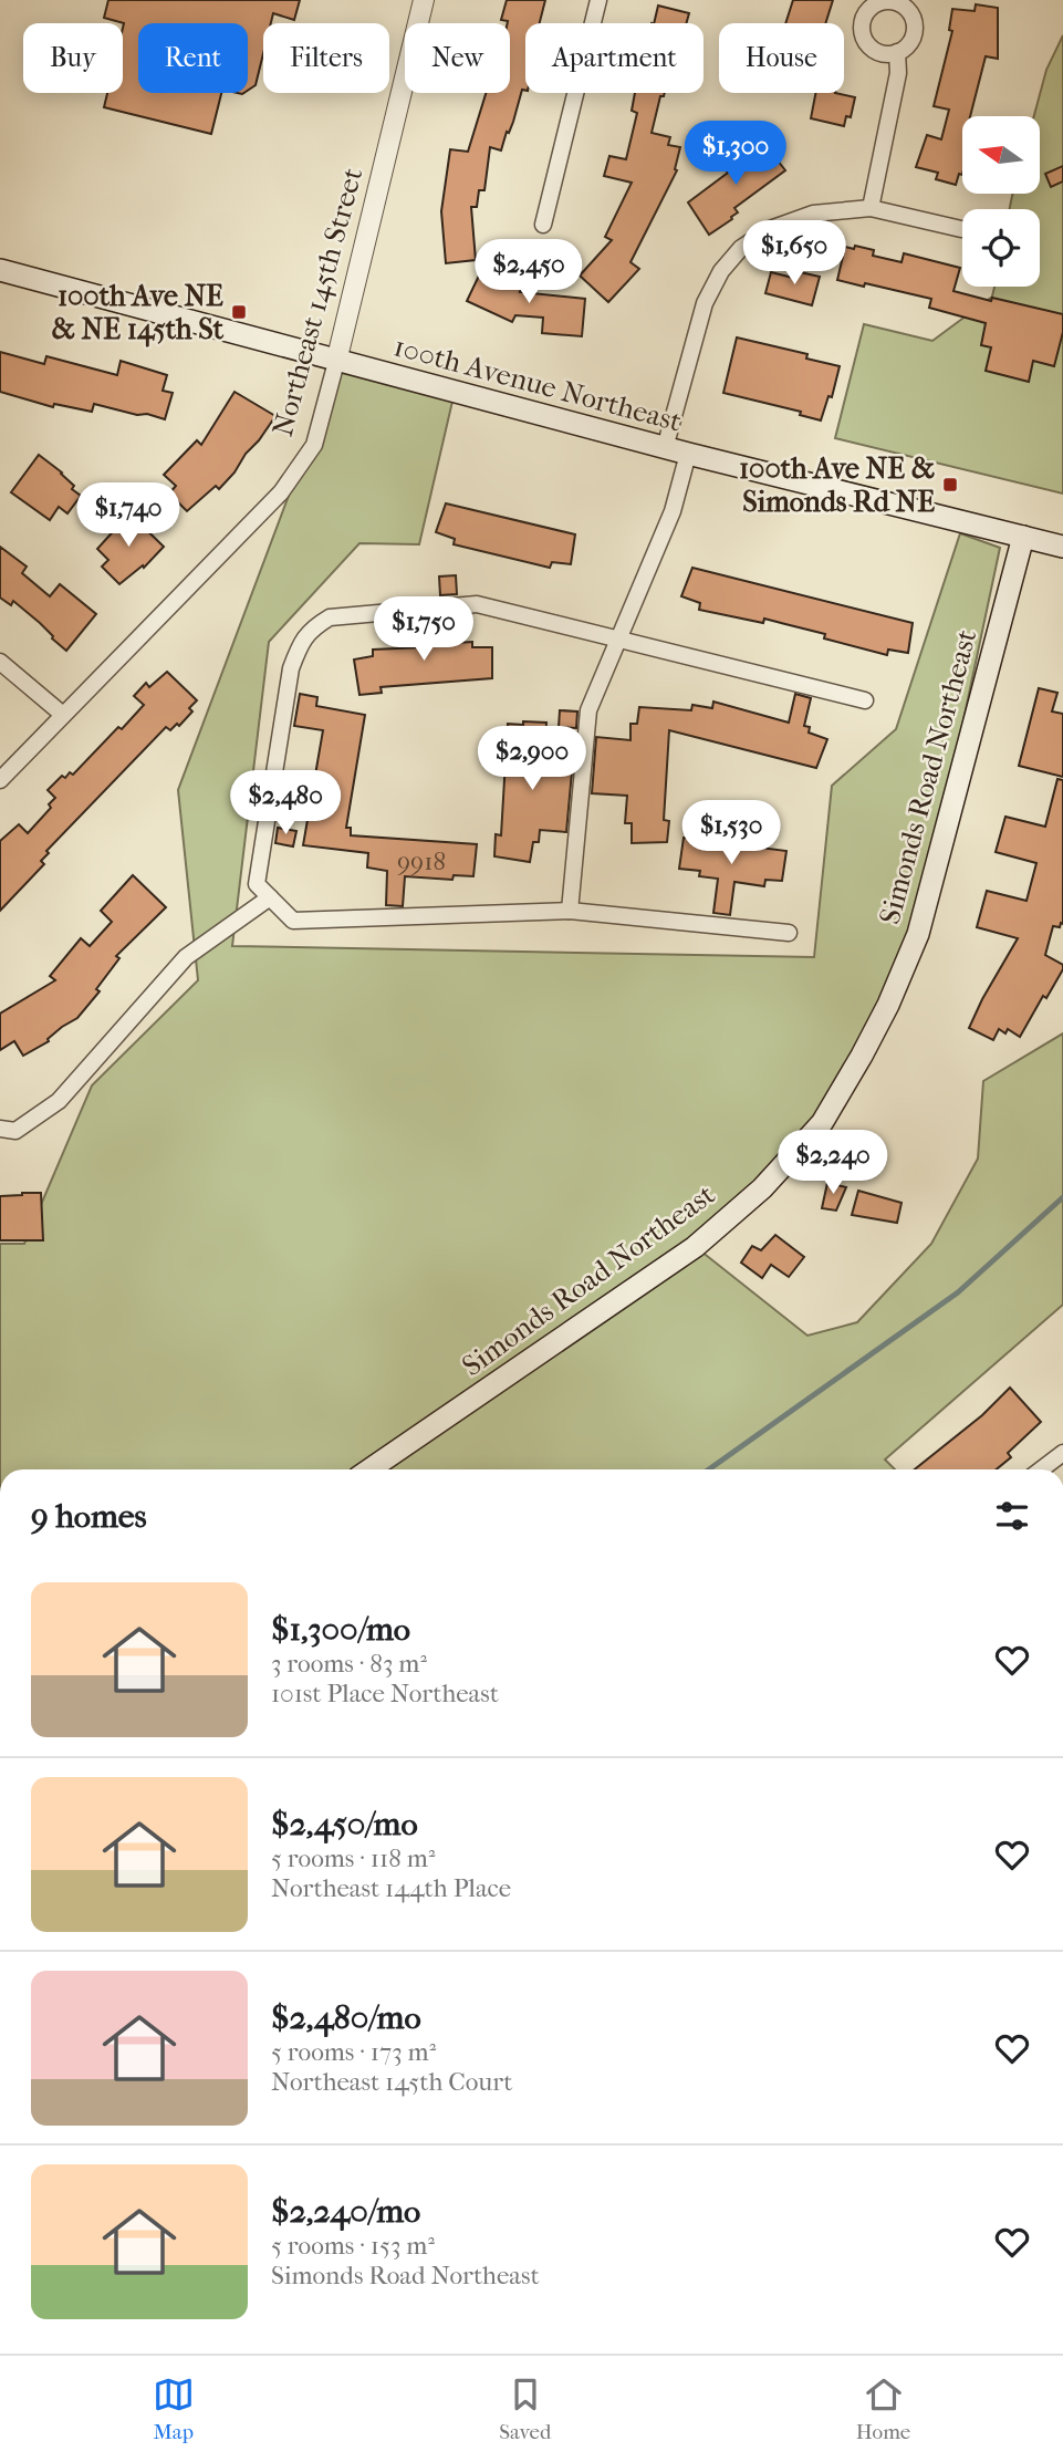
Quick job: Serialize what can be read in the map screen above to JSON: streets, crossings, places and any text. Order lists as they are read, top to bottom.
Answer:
{
  "streets": {
    "main road": ["100th Avenue Northeast", "Simonds Road Northeast"],
    "street": ["Northeast 145th Street"]
  },
  "crossings": [
    ["Northeast 145th Street", "100th Avenue Northeast"],
    ["100th Avenue Northeast", "Simonds Road Northeast"]
  ],
  "places": {
    "transit": ["100th Ave NE & NE 145th St", "100th Ave NE & Simonds Rd NE"]
  },
  "house_numbers": ["9918"],
  "north": "left",
  "page": {
    "chip": [
      "Buy",
      "Rent",
      "Filters",
      "New",
      "Apartment",
      "House"
    ],
    "price": [
      "$1,300",
      "$1,650",
      "$2,450",
      "$1,740",
      "$1,750",
      "$2,900",
      "$2,480",
      "$1,530",
      "$2,240"
    ],
    "heading": "9 homes",
    "list": [
      {
        "name": "$1,300/mo",
        "note": "3 rooms · 83 m² · 101st Place Northeast"
      },
      {
        "name": "$2,450/mo",
        "note": "5 rooms · 118 m² · Northeast 144th Place"
      },
      {
        "name": "$2,480/mo",
        "note": "5 rooms · 173 m² · Northeast 145th Court"
      },
      {
        "name": "$2,240/mo",
        "note": "5 rooms · 153 m² · Simonds Road Northeast"
      }
    ],
    "tabs": ["Map", "Saved", "Home"]
  }
}
